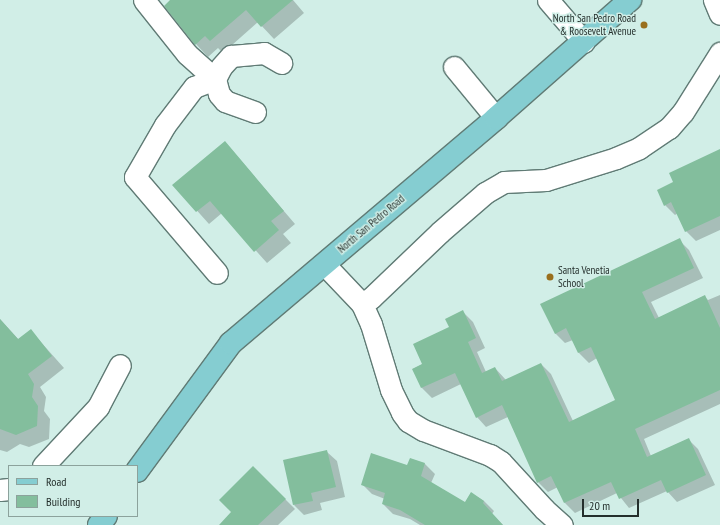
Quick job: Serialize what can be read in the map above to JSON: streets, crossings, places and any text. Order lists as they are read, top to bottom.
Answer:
{
  "streets": {
    "main road": ["North San Pedro Road"]
  },
  "places": ["North San Pedro Road & Roosevelt Avenue", "Santa Venetia School"],
  "legend": ["Road", "Building"],
  "scale_bar": "20 m"
}
